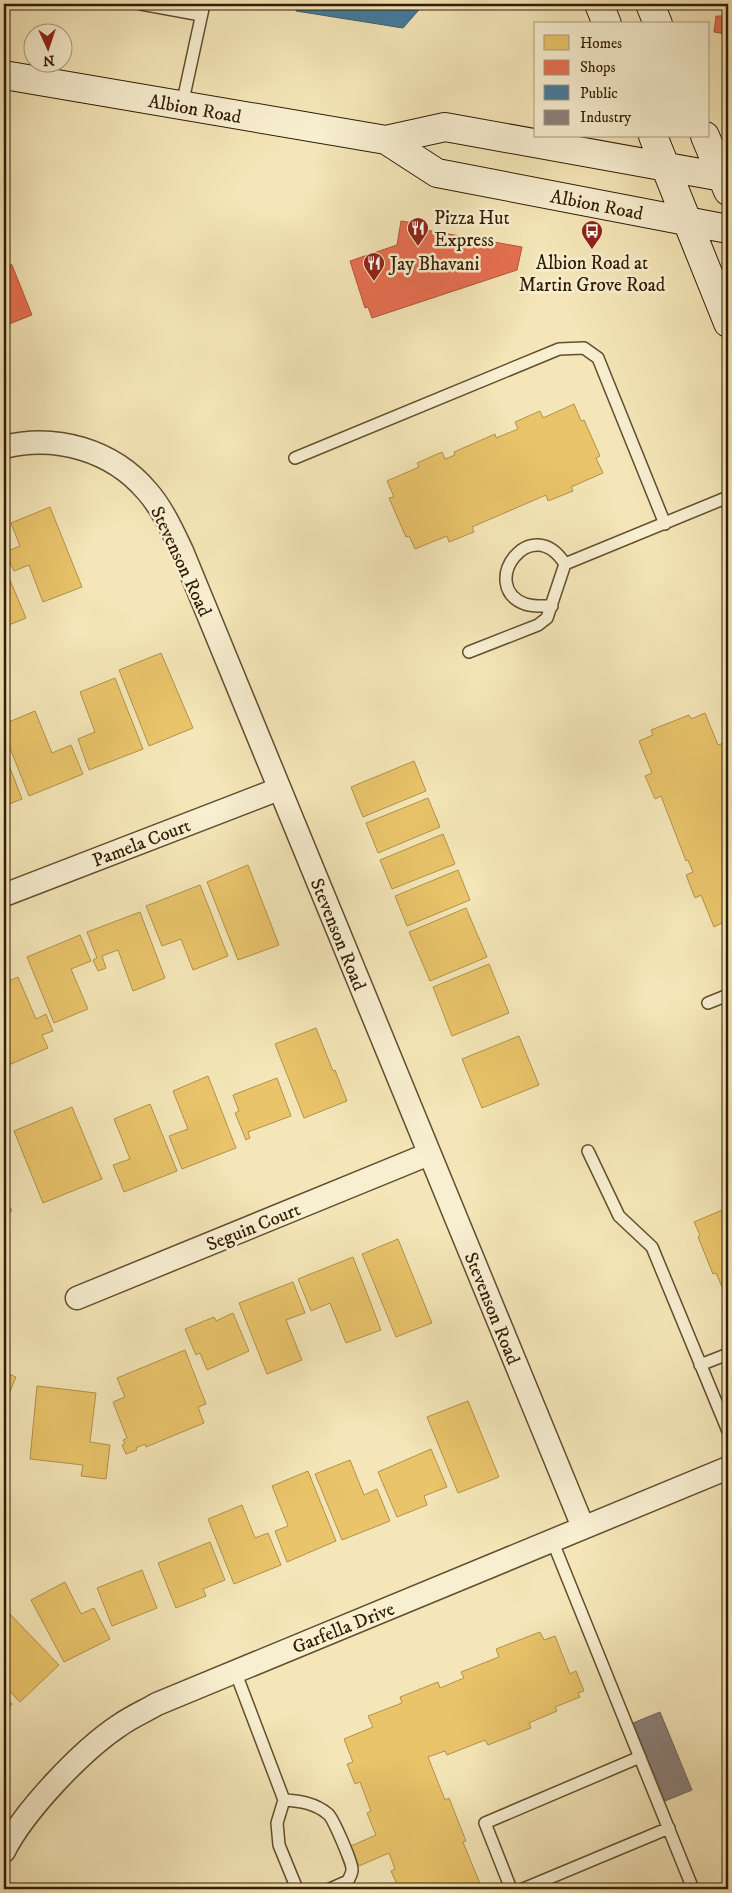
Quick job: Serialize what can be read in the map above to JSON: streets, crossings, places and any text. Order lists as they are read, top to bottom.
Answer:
{
  "streets": {
    "main road": ["Albion Road"],
    "street": [
      "Stevenson Road",
      "Pamela Court",
      "Seguin Court",
      "Garfella Drive"
    ]
  },
  "crossings": [
    ["Stevenson Road", "Pamela Court"],
    ["Stevenson Road", "Seguin Court"],
    ["Stevenson Road", "Garfella Drive"]
  ],
  "places": {
    "restaurant": ["Pizza Hut Express", "Jay Bhavani"],
    "bus stop": ["Albion Road at Martin Grove Road"]
  },
  "legend": [
    "Homes",
    "Shops",
    "Public",
    "Industry"
  ],
  "north": "bottom"
}
